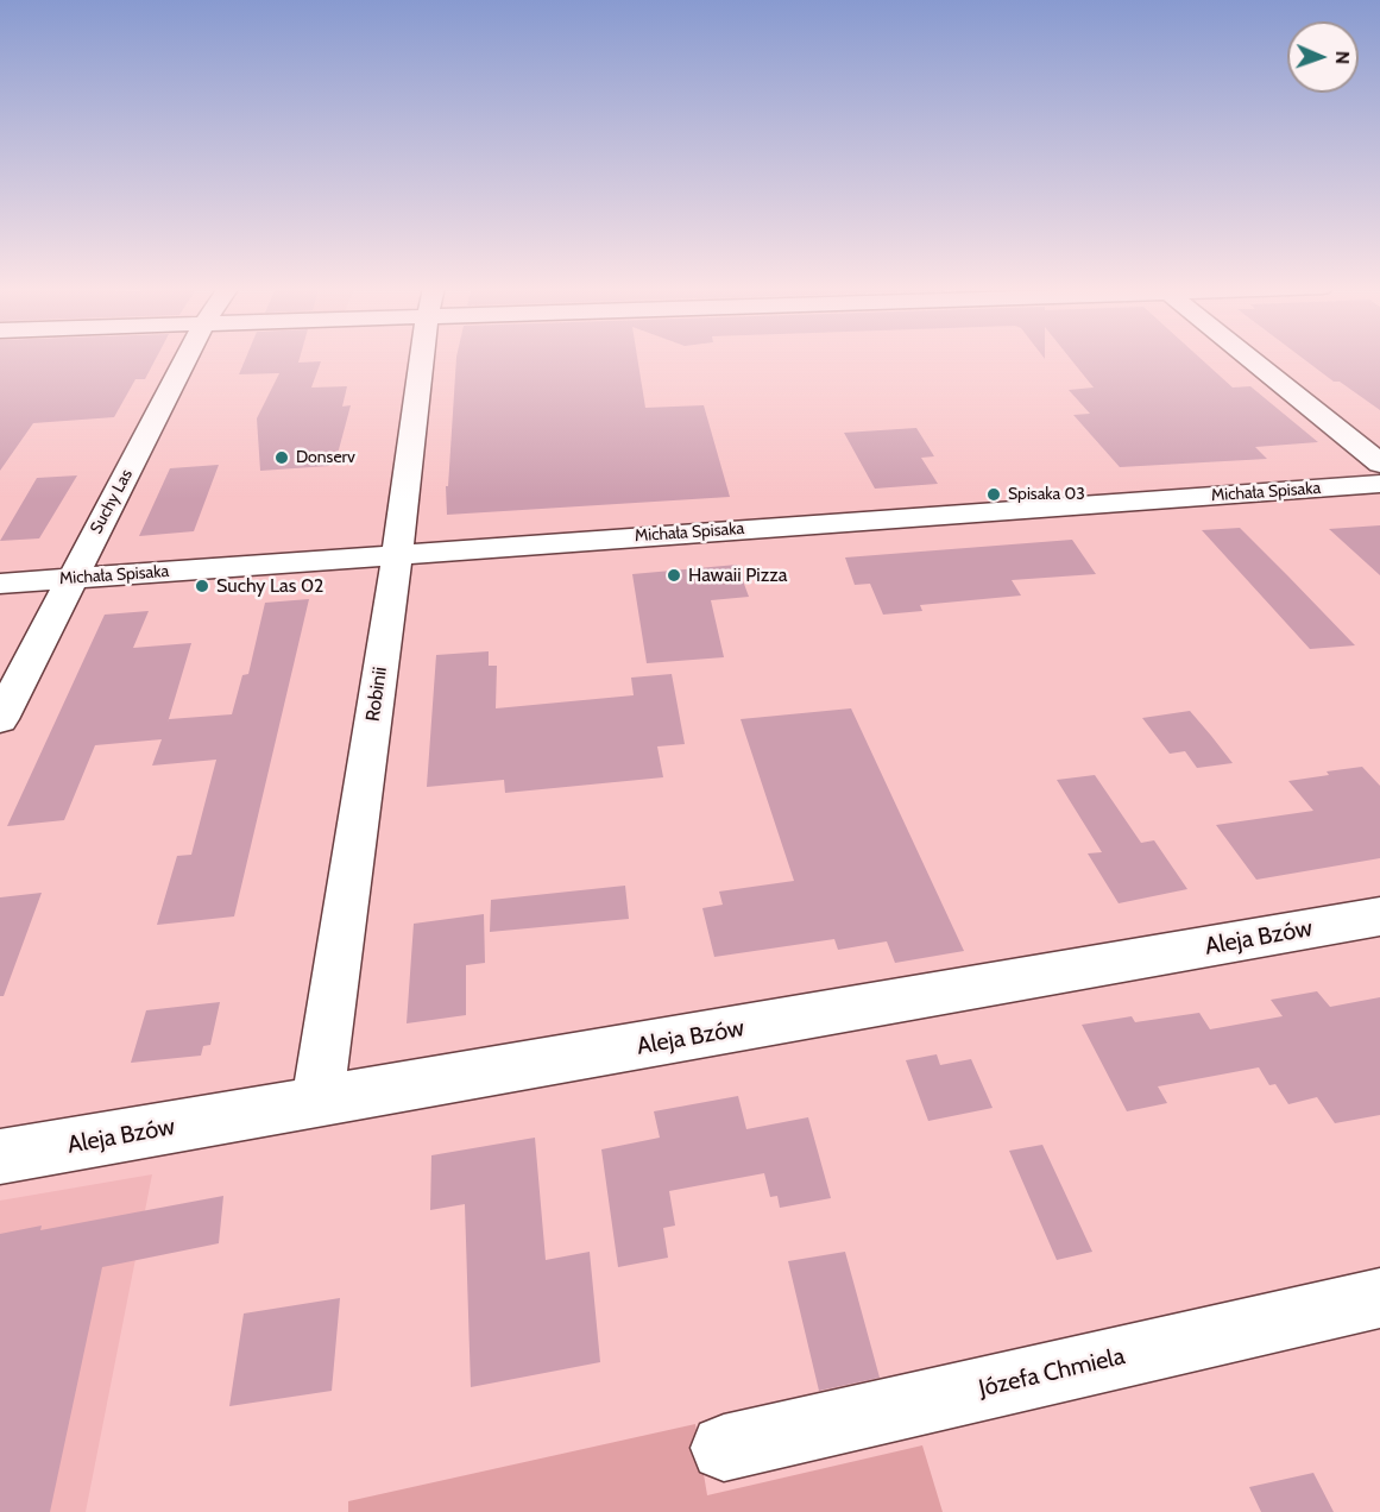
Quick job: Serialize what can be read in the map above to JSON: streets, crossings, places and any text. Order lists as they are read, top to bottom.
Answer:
{
  "streets": {
    "street": [
      "Michała Spisaka",
      "Suchy Las",
      "Robinii",
      "Aleja Bzów",
      "Józefa Chmiela"
    ]
  },
  "crossings": [
    ["Michała Spisaka", "Suchy Las"],
    ["Michała Spisaka", "Robinii"],
    ["Robinii", "Aleja Bzów"]
  ],
  "places": [
    "Donserv",
    "Spisaka 03",
    "Hawaii Pizza",
    "Suchy Las 02"
  ],
  "north": "right"
}
